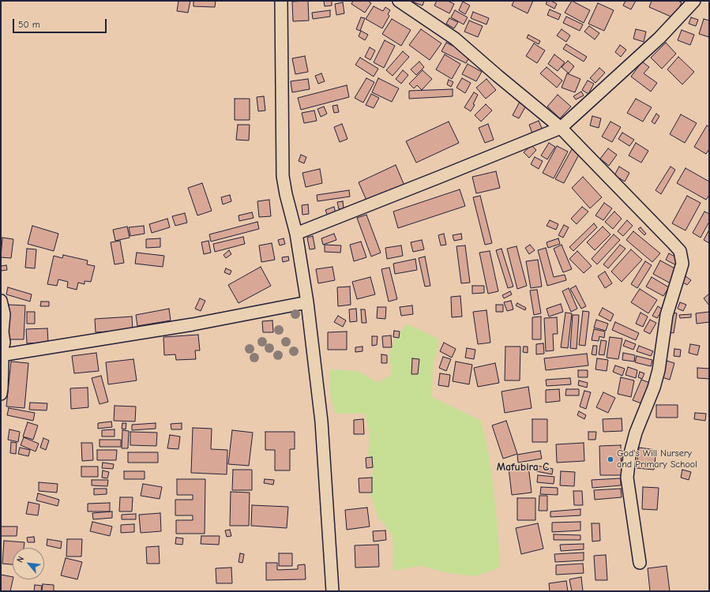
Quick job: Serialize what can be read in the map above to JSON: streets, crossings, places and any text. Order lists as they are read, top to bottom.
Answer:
{
  "districts": ["Mafubira C"],
  "places": ["God's Will Nursery and Primary School"],
  "scale_bar": "50 m",
  "north": "top left"
}
